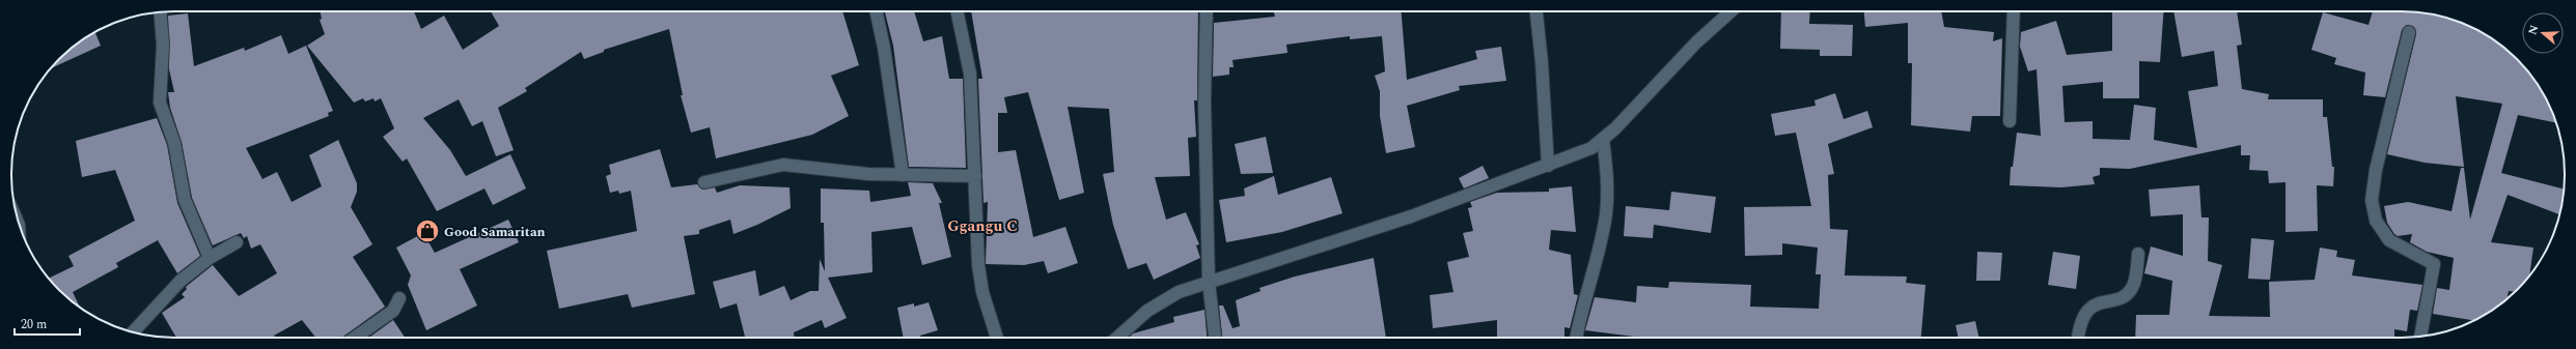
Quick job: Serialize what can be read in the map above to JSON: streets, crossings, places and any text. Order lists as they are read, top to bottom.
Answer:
{
  "districts": ["Ggangu C"],
  "places": {
    "shop": ["Good Samaritan"]
  },
  "scale_bar": "20 m",
  "north": "left"
}
